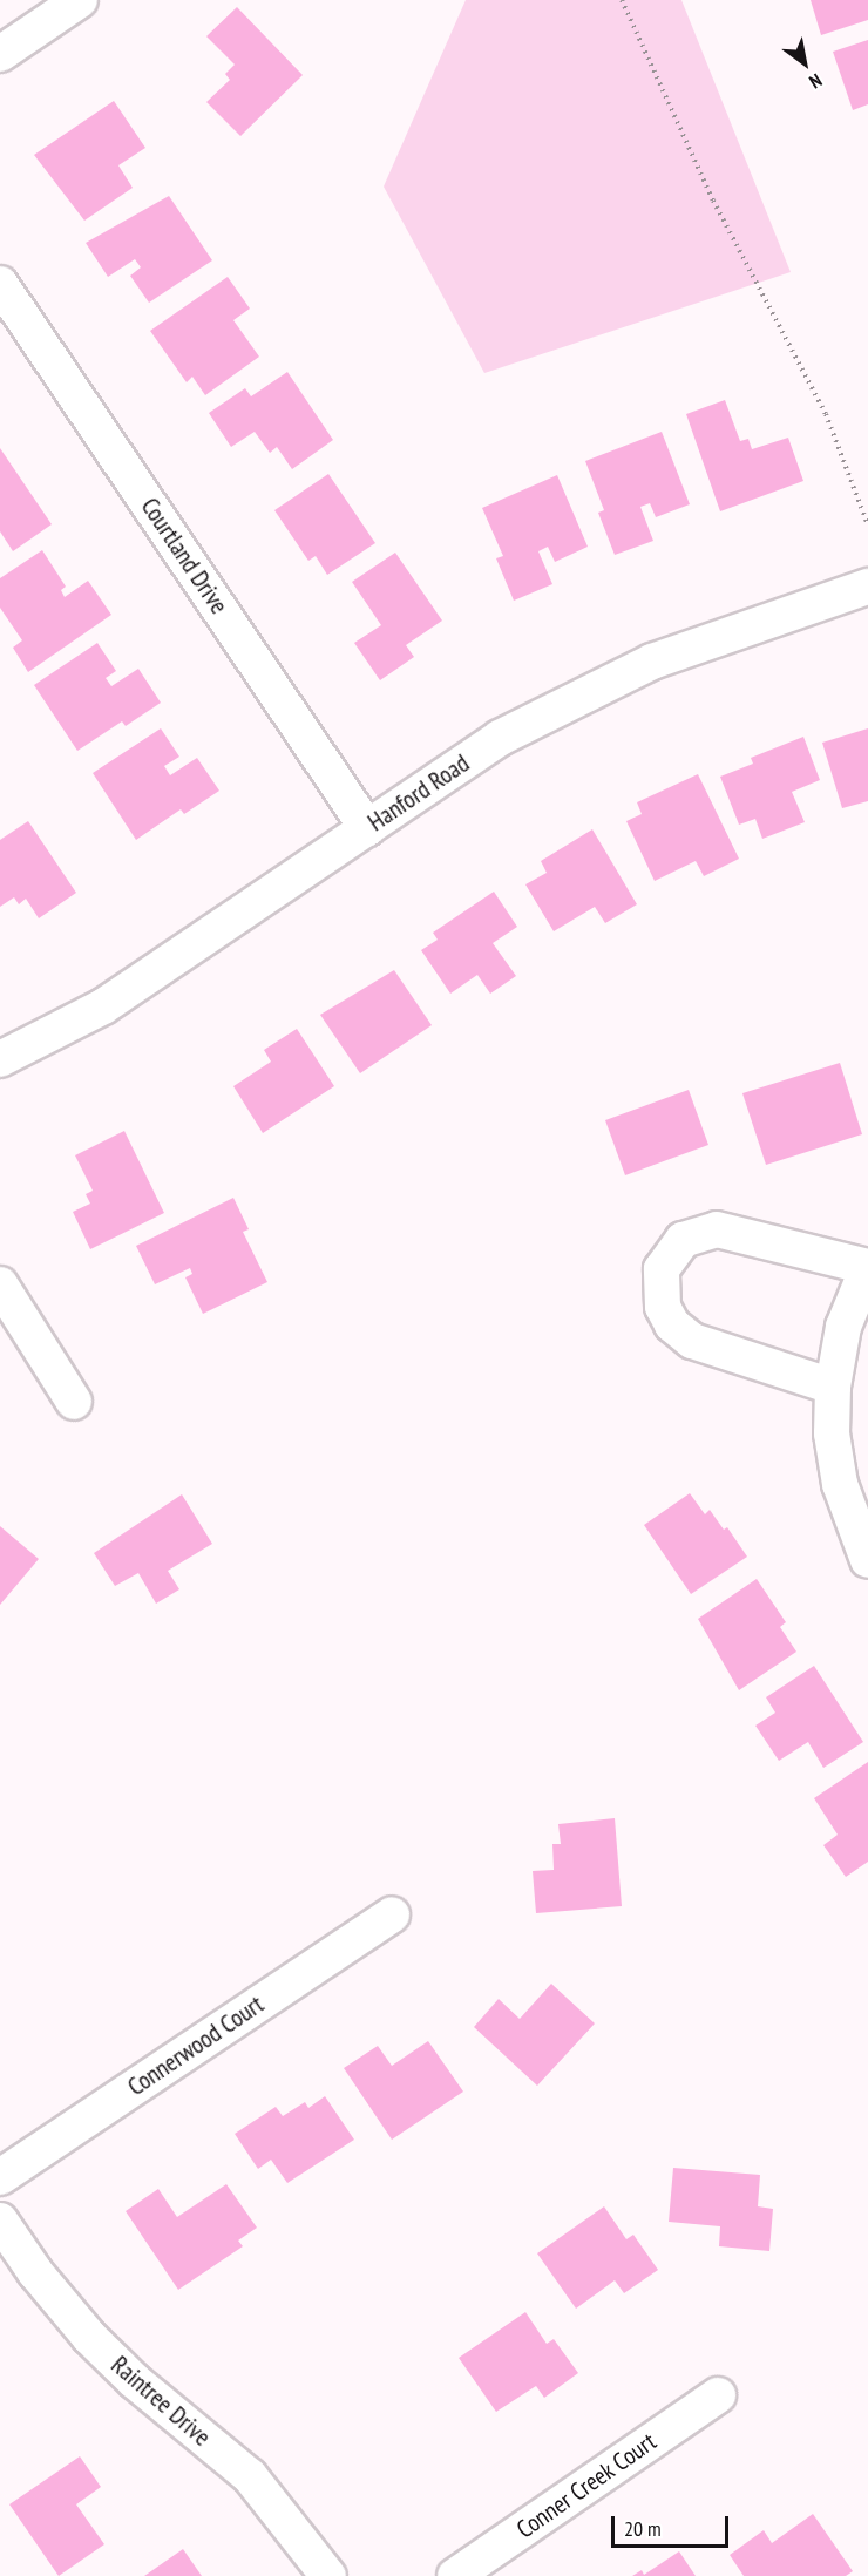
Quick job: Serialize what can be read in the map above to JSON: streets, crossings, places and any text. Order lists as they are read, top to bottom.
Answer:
{
  "streets": {
    "street": [
      "Courtland Drive",
      "Hanford Road",
      "Connerwood Court",
      "Raintree Drive",
      "Conner Creek Court"
    ]
  },
  "crossings": [
    ["Courtland Drive", "Hanford Road"]
  ],
  "scale_bar": "20 m",
  "north": "bottom right"
}
